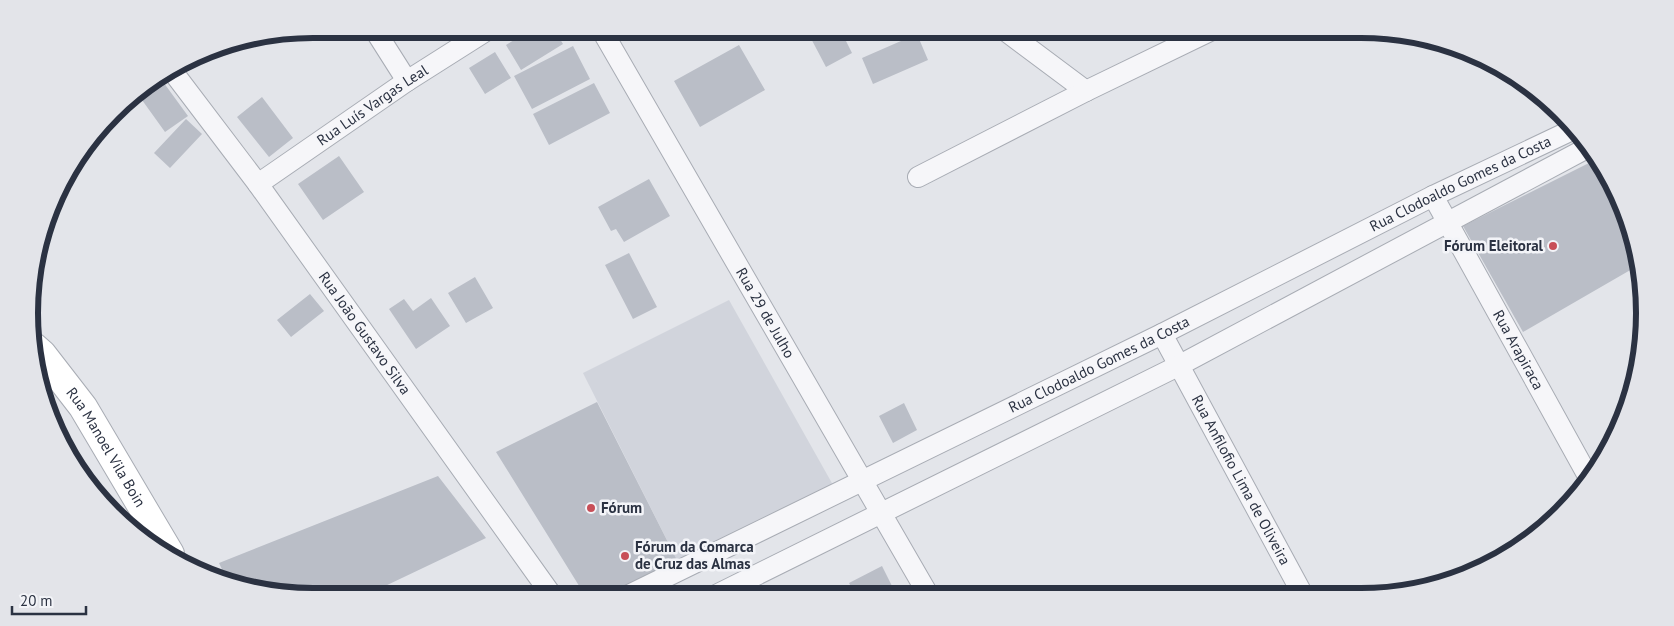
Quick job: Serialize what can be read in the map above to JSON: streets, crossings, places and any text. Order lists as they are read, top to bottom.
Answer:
{
  "streets": {
    "main road": ["Rua Manoel Vila Boin"],
    "street": [
      "Rua Luís Vargas Leal",
      "Rua Clodoaldo Gomes da Costa",
      "Rua 29 de Julho",
      "Rua João Gustavo Silva",
      "Rua Arapiraca",
      "Rua Anfilofio Lima de Oliveira"
    ]
  },
  "crossings": [
    ["Rua Luís Vargas Leal", "Rua João Gustavo Silva"],
    ["Rua Clodoaldo Gomes da Costa", "Rua 29 de Julho"],
    ["Rua Clodoaldo Gomes da Costa", "Rua Arapiraca"],
    ["Rua Clodoaldo Gomes da Costa", "Rua Anfilofio Lima de Oliveira"]
  ],
  "places": ["Fórum Eleitoral", "Fórum", "Fórum da Comarca de Cruz das Almas"],
  "scale_bar": "20 m"
}
